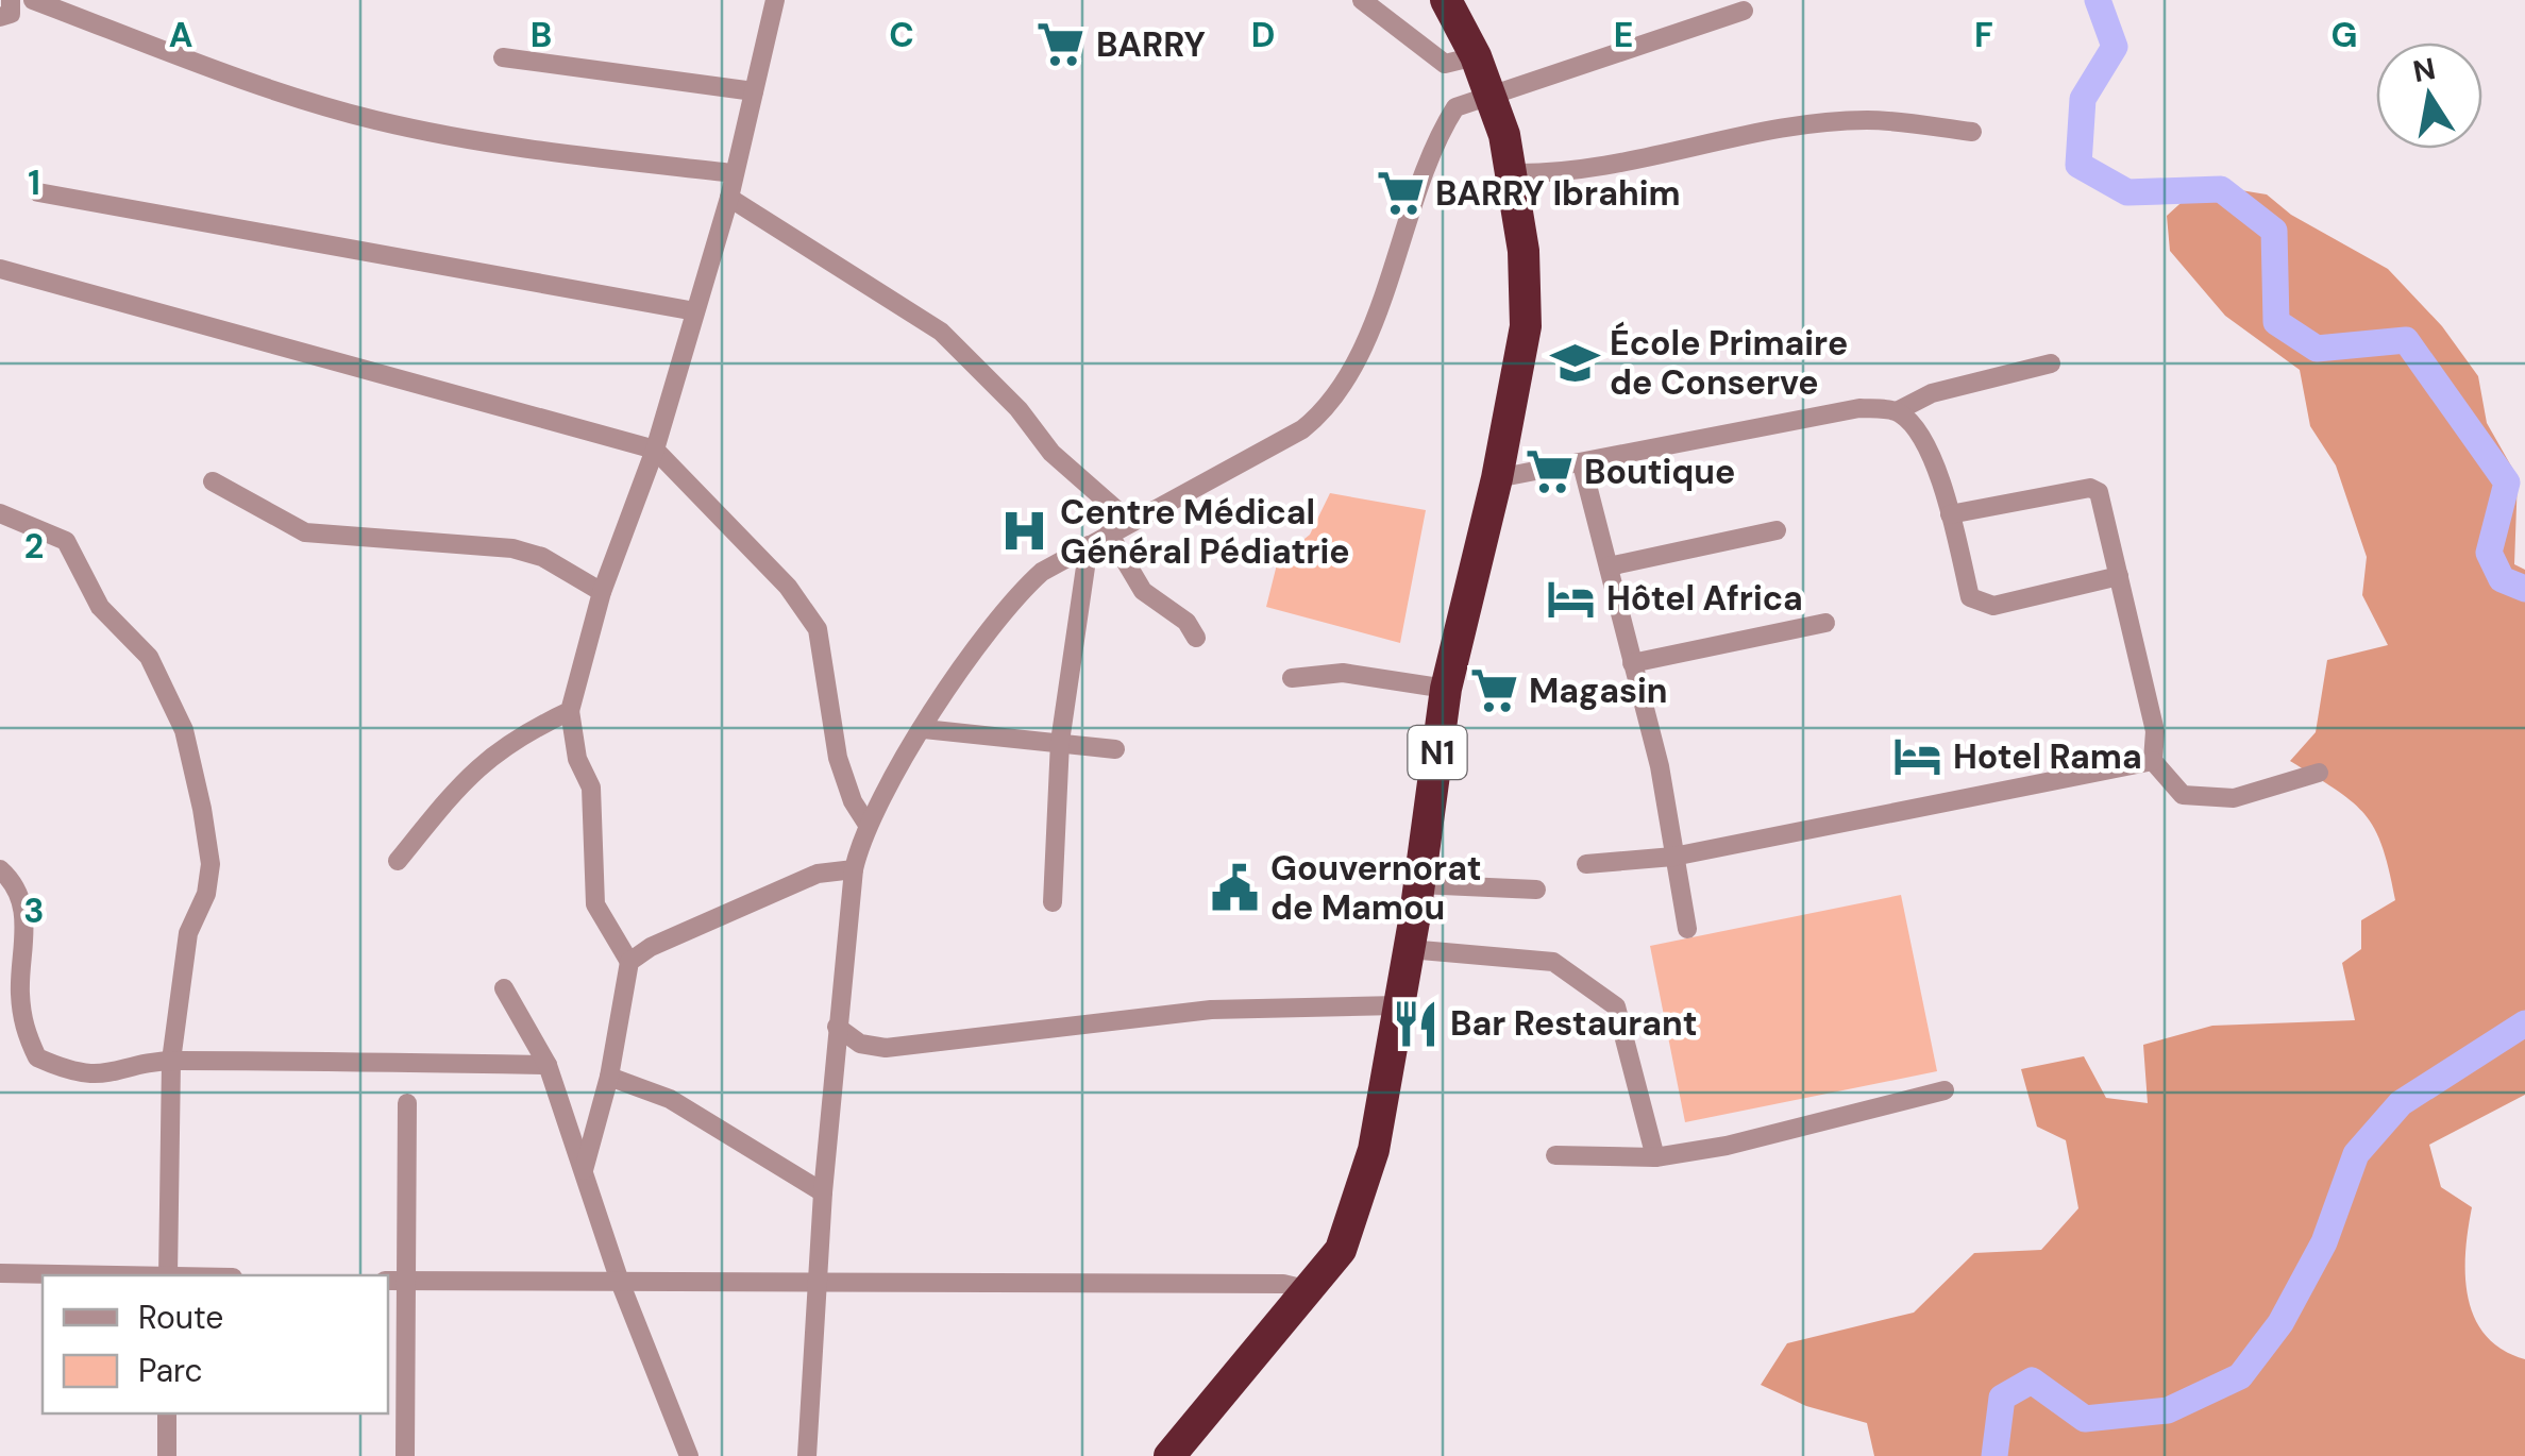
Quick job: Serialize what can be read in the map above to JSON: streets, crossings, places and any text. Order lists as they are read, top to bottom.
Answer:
{
  "streets": {
    "highway": ["N1"]
  },
  "places": {
    "supermarket": [
      "BARRY",
      "BARRY Ibrahim",
      "Boutique",
      "Magasin"
    ],
    "school or university": ["École Primaire de Conserve"],
    "hospital": ["Centre Médical Général Pédiatrie"],
    "hotel": ["Hôtel Africa", "Hotel Rama"],
    "public building": ["Gouvernorat de Mamou"],
    "restaurant": ["Bar Restaurant"]
  },
  "legend": ["Route", "Parc"],
  "north": "top",
  "grid": {
    "columns": [
      "A",
      "B",
      "C",
      "D",
      "E",
      "F",
      "G"
    ],
    "rows": ["1", "2", "3"]
  }
}
